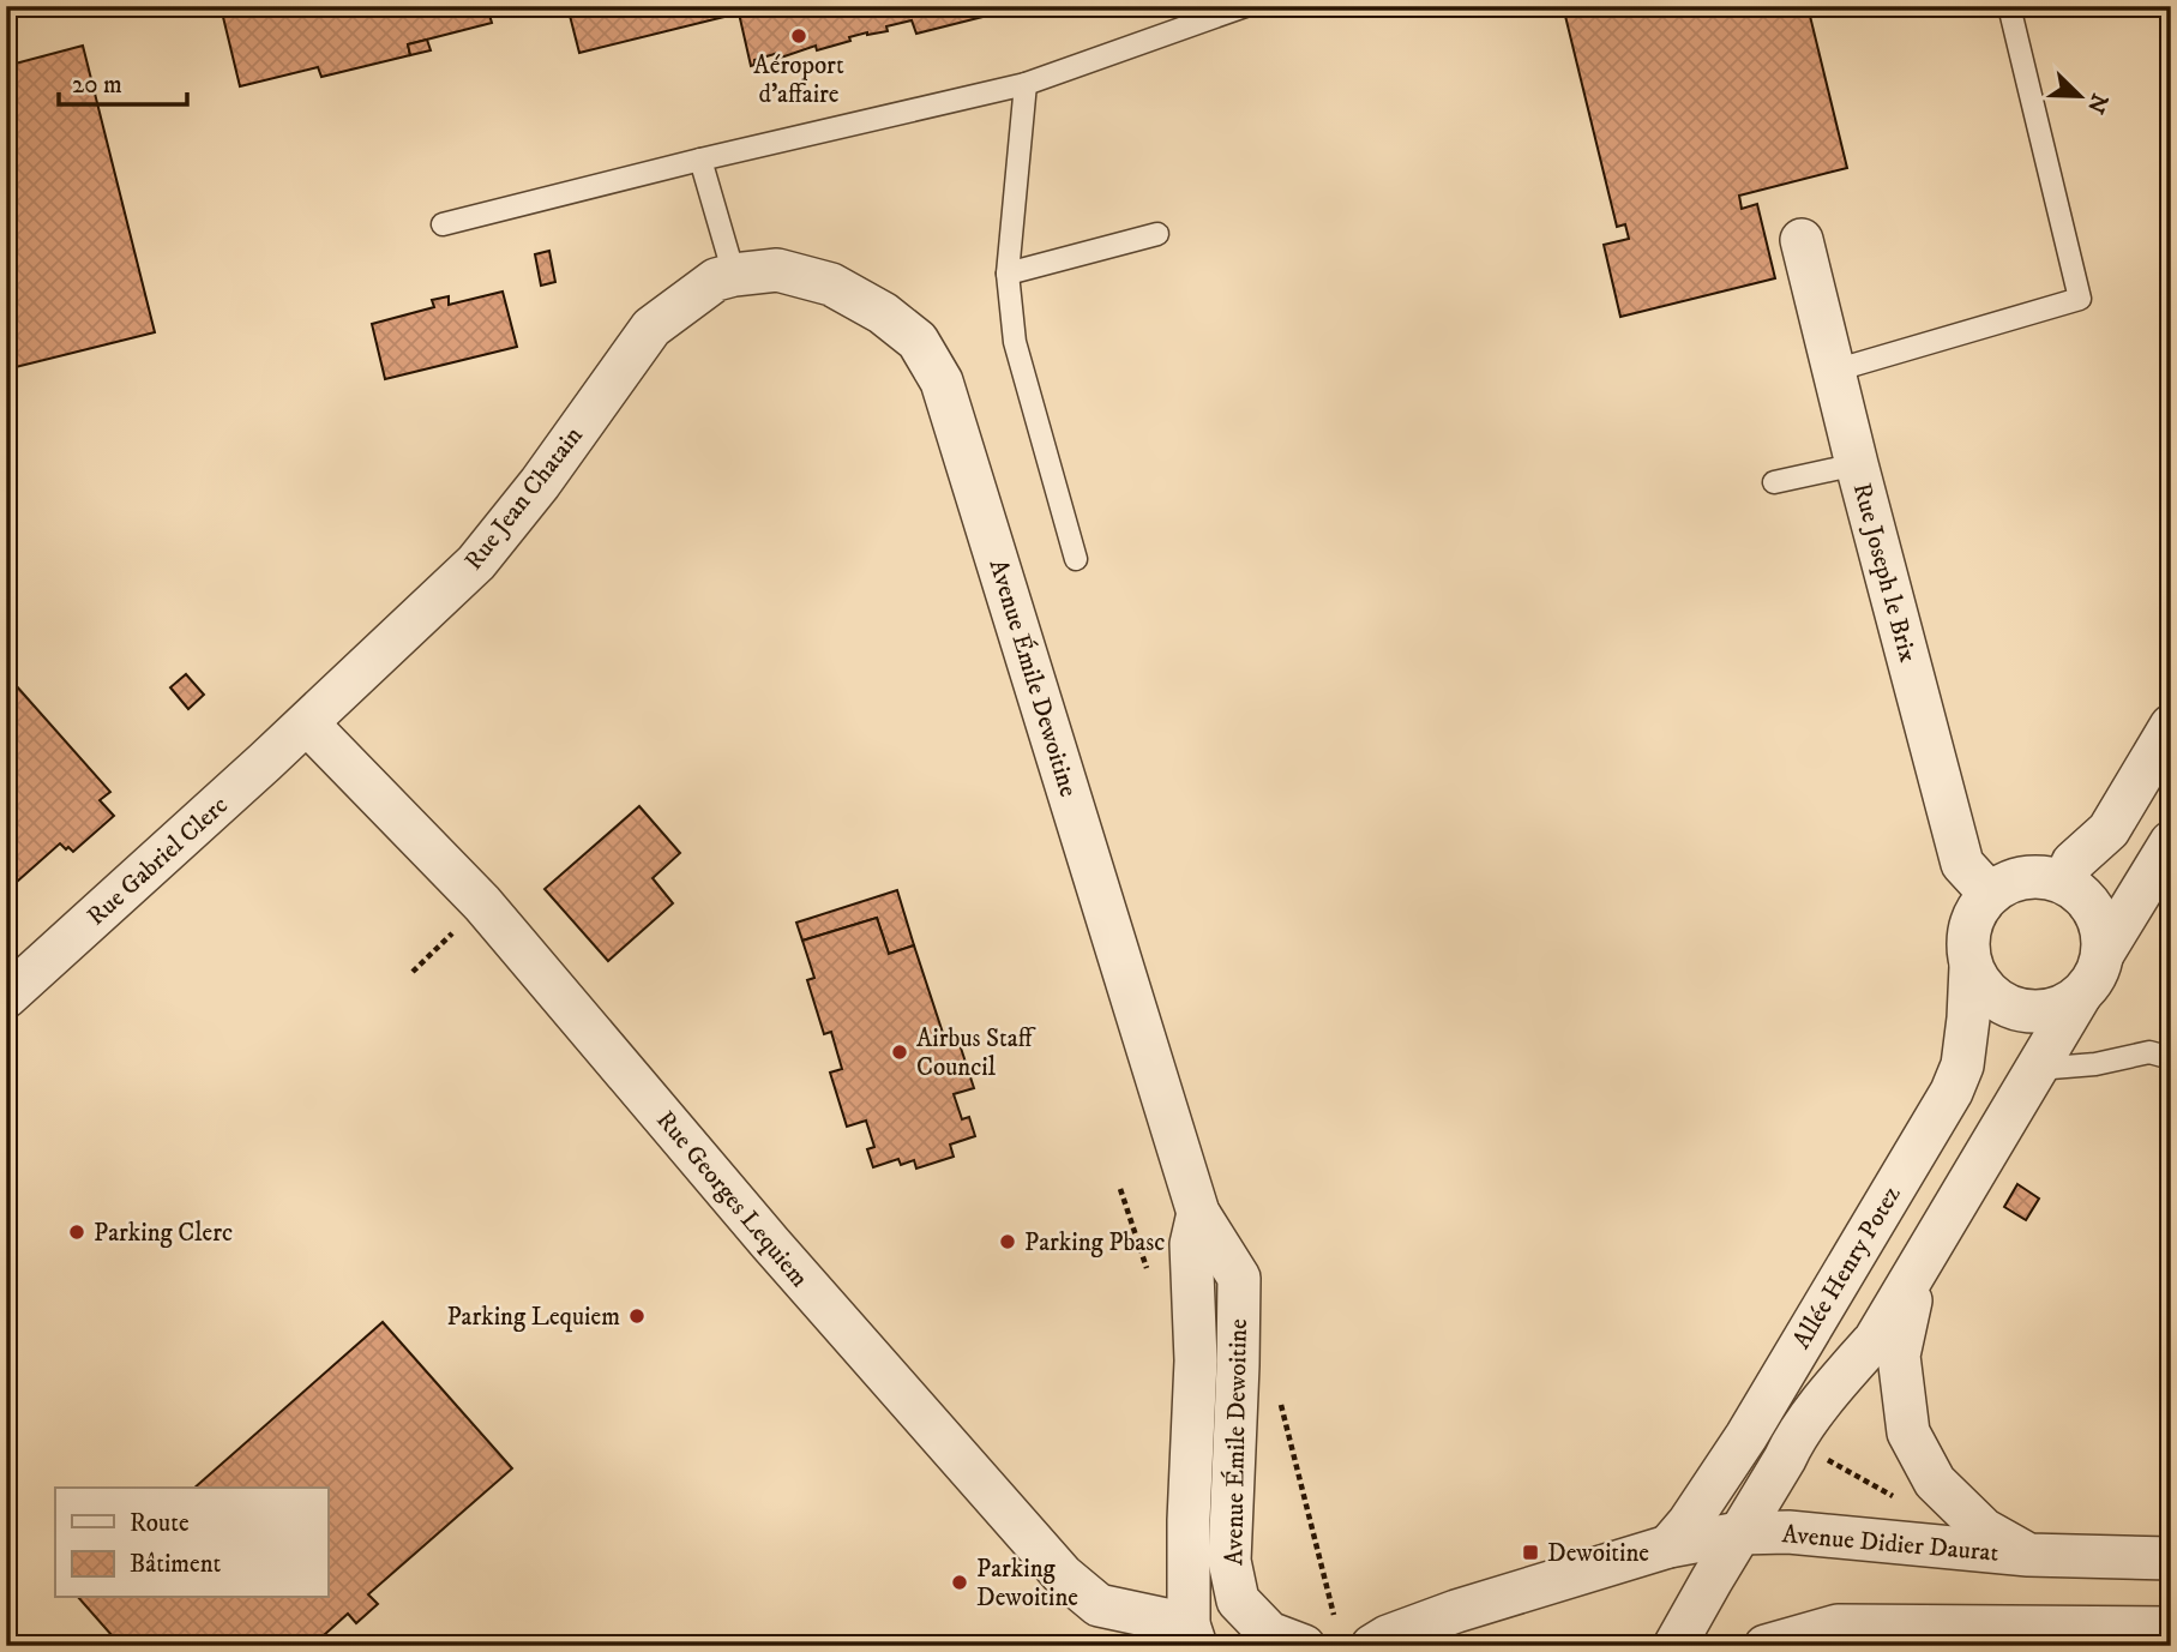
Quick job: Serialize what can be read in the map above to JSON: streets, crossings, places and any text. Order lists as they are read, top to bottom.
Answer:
{
  "streets": {
    "street": [
      "Rue Jean Chatain",
      "Rue Joseph le Brix",
      "Avenue Émile Dewoitine",
      "Rue Gabriel Clerc",
      "Rue Georges Lequiem",
      "Allée Henry Potez",
      "Avenue Didier Daurat"
    ]
  },
  "crossings": [
    ["Rue Jean Chatain", "Avenue Émile Dewoitine"],
    ["Rue Jean Chatain", "Rue Gabriel Clerc"],
    ["Rue Jean Chatain", "Rue Georges Lequiem"],
    ["Rue Joseph le Brix", "Allée Henry Potez"],
    ["Avenue Émile Dewoitine", "Rue Georges Lequiem"],
    ["Rue Gabriel Clerc", "Rue Georges Lequiem"],
    ["Allée Henry Potez", "Avenue Didier Daurat"]
  ],
  "places": {
    "other": [
      "Aéroport d'affaire",
      "Airbus Staff Council",
      "Parking Clerc",
      "Parking Pbasc",
      "Parking Lequiem",
      "Parking Dewoitine"
    ],
    "transit": ["Dewoitine"]
  },
  "legend": ["Route", "Bâtiment"],
  "scale_bar": "20 m",
  "north": "bottom right"
}
